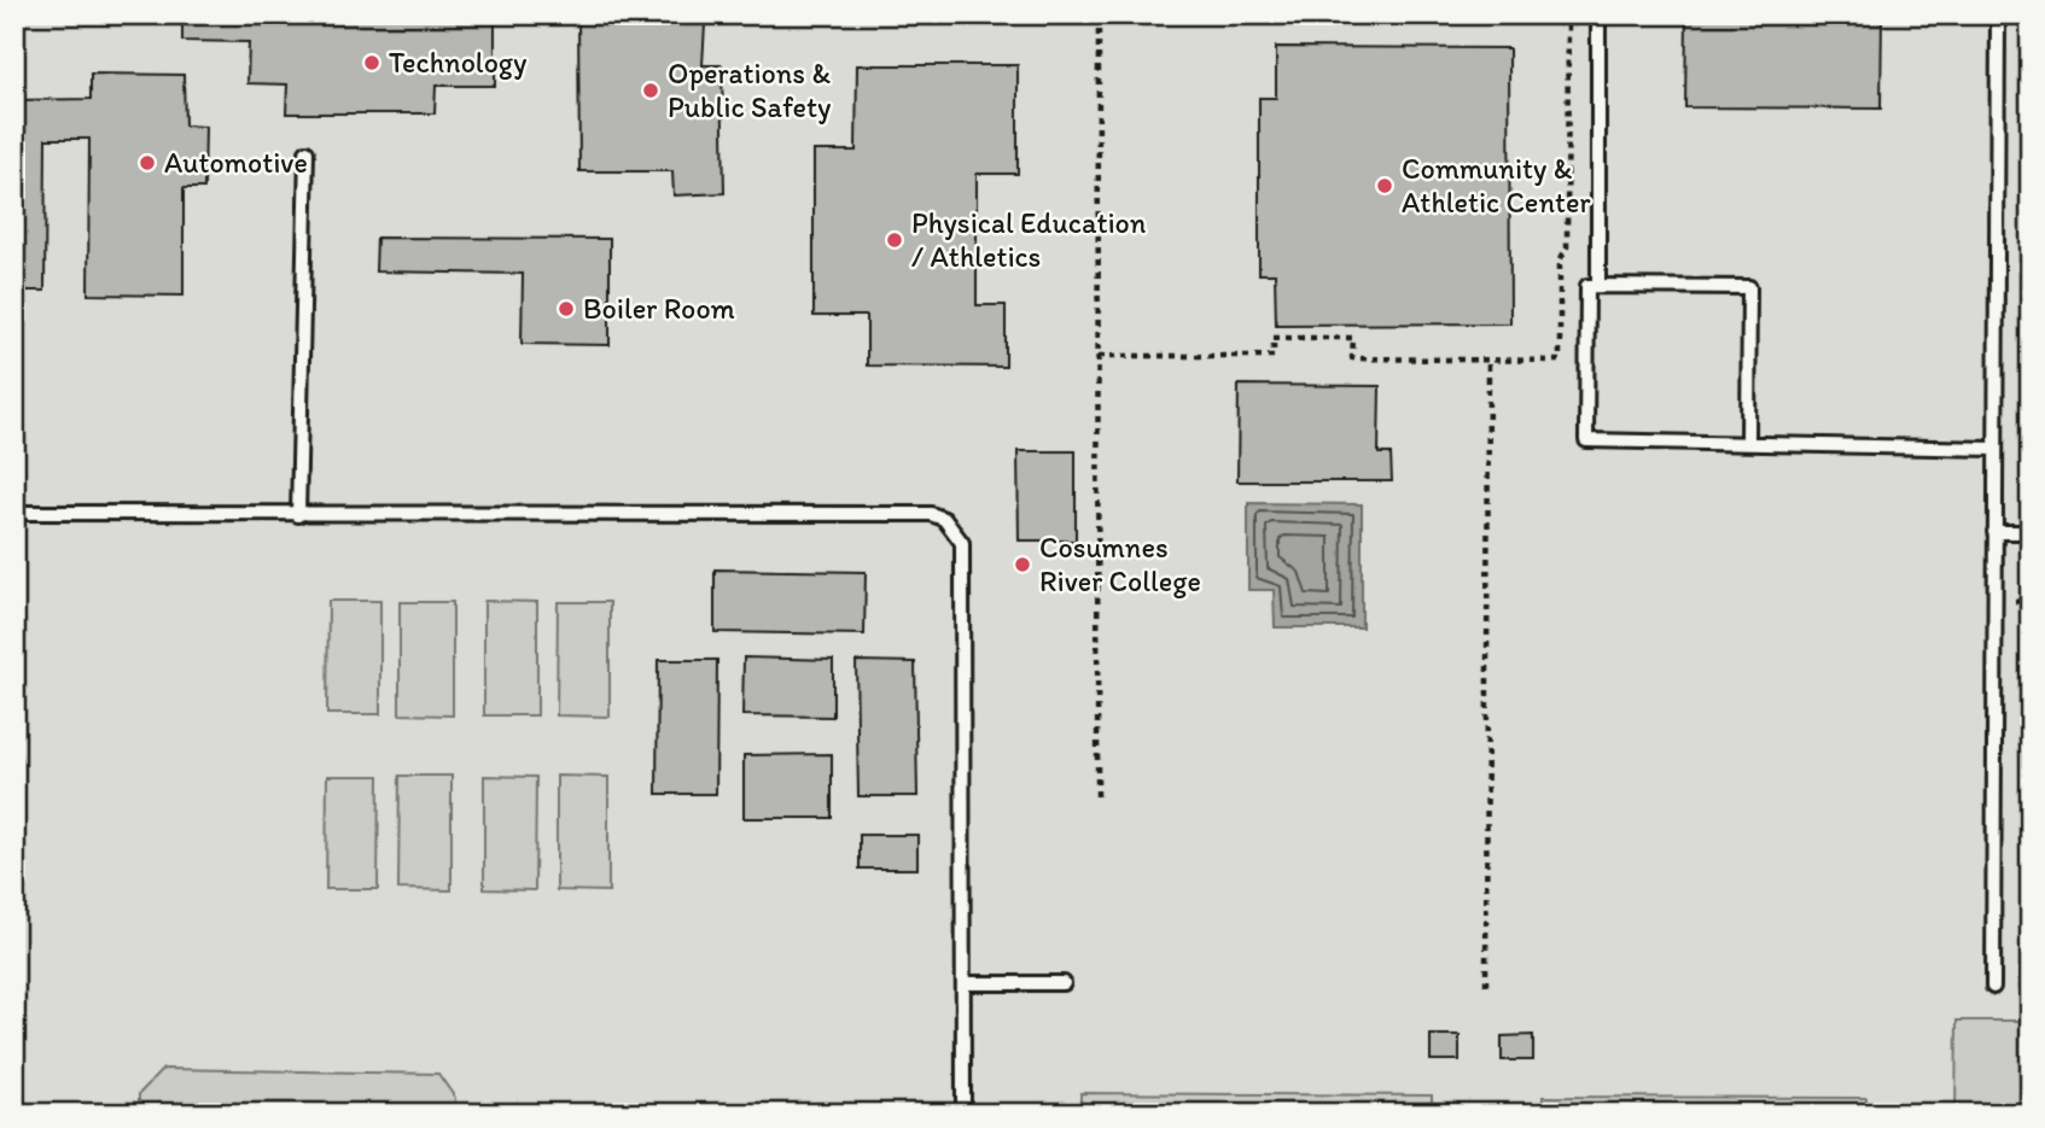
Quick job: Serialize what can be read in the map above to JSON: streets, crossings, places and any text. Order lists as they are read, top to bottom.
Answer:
{
  "places": [
    "Technology",
    "Operations & Public Safety",
    "Automotive",
    "Community & Athletic Center",
    "Physical Education / Athletics",
    "Boiler Room",
    "Cosumnes River College"
  ]
}
